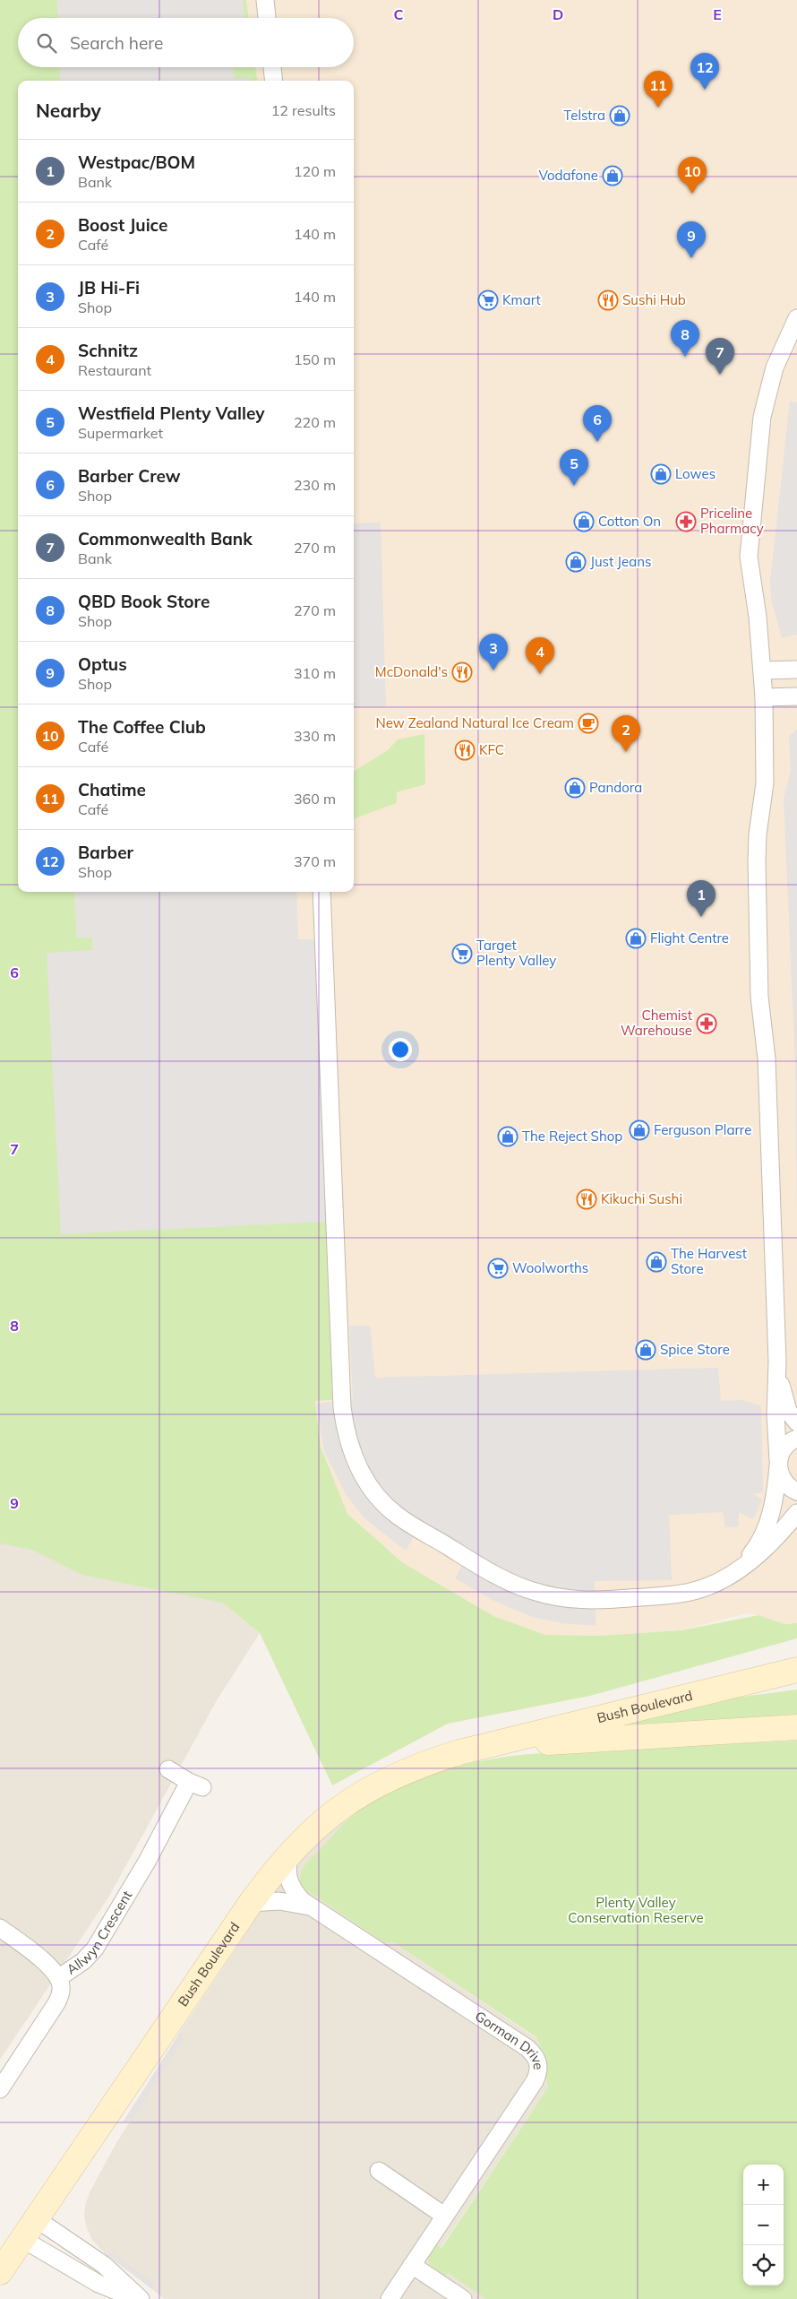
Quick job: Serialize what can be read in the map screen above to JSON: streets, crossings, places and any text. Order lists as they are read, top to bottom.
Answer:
{
  "streets": {
    "main road": ["Bush Boulevard"],
    "street": ["Allwyn Crescent", "Gorman Drive"]
  },
  "parks": ["Plenty Valley Conservation Reserve"],
  "places": {
    "shop": [
      "Telstra",
      "Vodafone",
      "Lowes",
      "Cotton On",
      "Just Jeans",
      "Pandora",
      "Flight Centre",
      "Ferguson Plarre",
      "The Reject Shop",
      "The Harvest Store",
      "Spice Store"
    ],
    "supermarket": ["Kmart", "Target Plenty Valley", "Woolworths"],
    "restaurant": [
      "Sushi Hub",
      "McDonald's",
      "KFC",
      "Kikuchi Sushi"
    ],
    "pharmacy": ["Priceline Pharmacy", "Chemist Warehouse"],
    "cafe": ["New Zealand Natural Ice Cream"]
  },
  "page": {
    "search": "Search here",
    "pins": [
      "12",
      "11",
      "10",
      "9",
      "8",
      "7",
      "6",
      "5",
      "3",
      "4",
      "2",
      "1"
    ],
    "heading": ["Nearby", "12 results"],
    "list": [
      {
        "mark": "1",
        "name": "Westpac/BOM",
        "note": "Bank",
        "value": "120 m"
      },
      {
        "mark": "2",
        "name": "Boost Juice",
        "note": "Café",
        "value": "140 m"
      },
      {
        "mark": "3",
        "name": "JB Hi-Fi",
        "note": "Shop",
        "value": "140 m"
      },
      {
        "mark": "4",
        "name": "Schnitz",
        "note": "Restaurant",
        "value": "150 m"
      },
      {
        "mark": "5",
        "name": "Westfield Plenty Valley",
        "note": "Supermarket",
        "value": "220 m"
      },
      {
        "mark": "6",
        "name": "Barber Crew",
        "note": "Shop",
        "value": "230 m"
      },
      {
        "mark": "7",
        "name": "Commonwealth Bank",
        "note": "Bank",
        "value": "270 m"
      },
      {
        "mark": "8",
        "name": "QBD Book Store",
        "note": "Shop",
        "value": "270 m"
      },
      {
        "mark": "9",
        "name": "Optus",
        "note": "Shop",
        "value": "310 m"
      },
      {
        "mark": "10",
        "name": "The Coffee Club",
        "note": "Café",
        "value": "330 m"
      },
      {
        "mark": "11",
        "name": "Chatime",
        "note": "Café",
        "value": "360 m"
      },
      {
        "mark": "12",
        "name": "Barber",
        "note": "Shop",
        "value": "370 m"
      }
    ],
    "map_buttons": ["+", "−"]
  },
  "grid": {
    "columns": ["C", "D", "E"],
    "rows": [
      "6",
      "7",
      "8",
      "9"
    ]
  }
}
